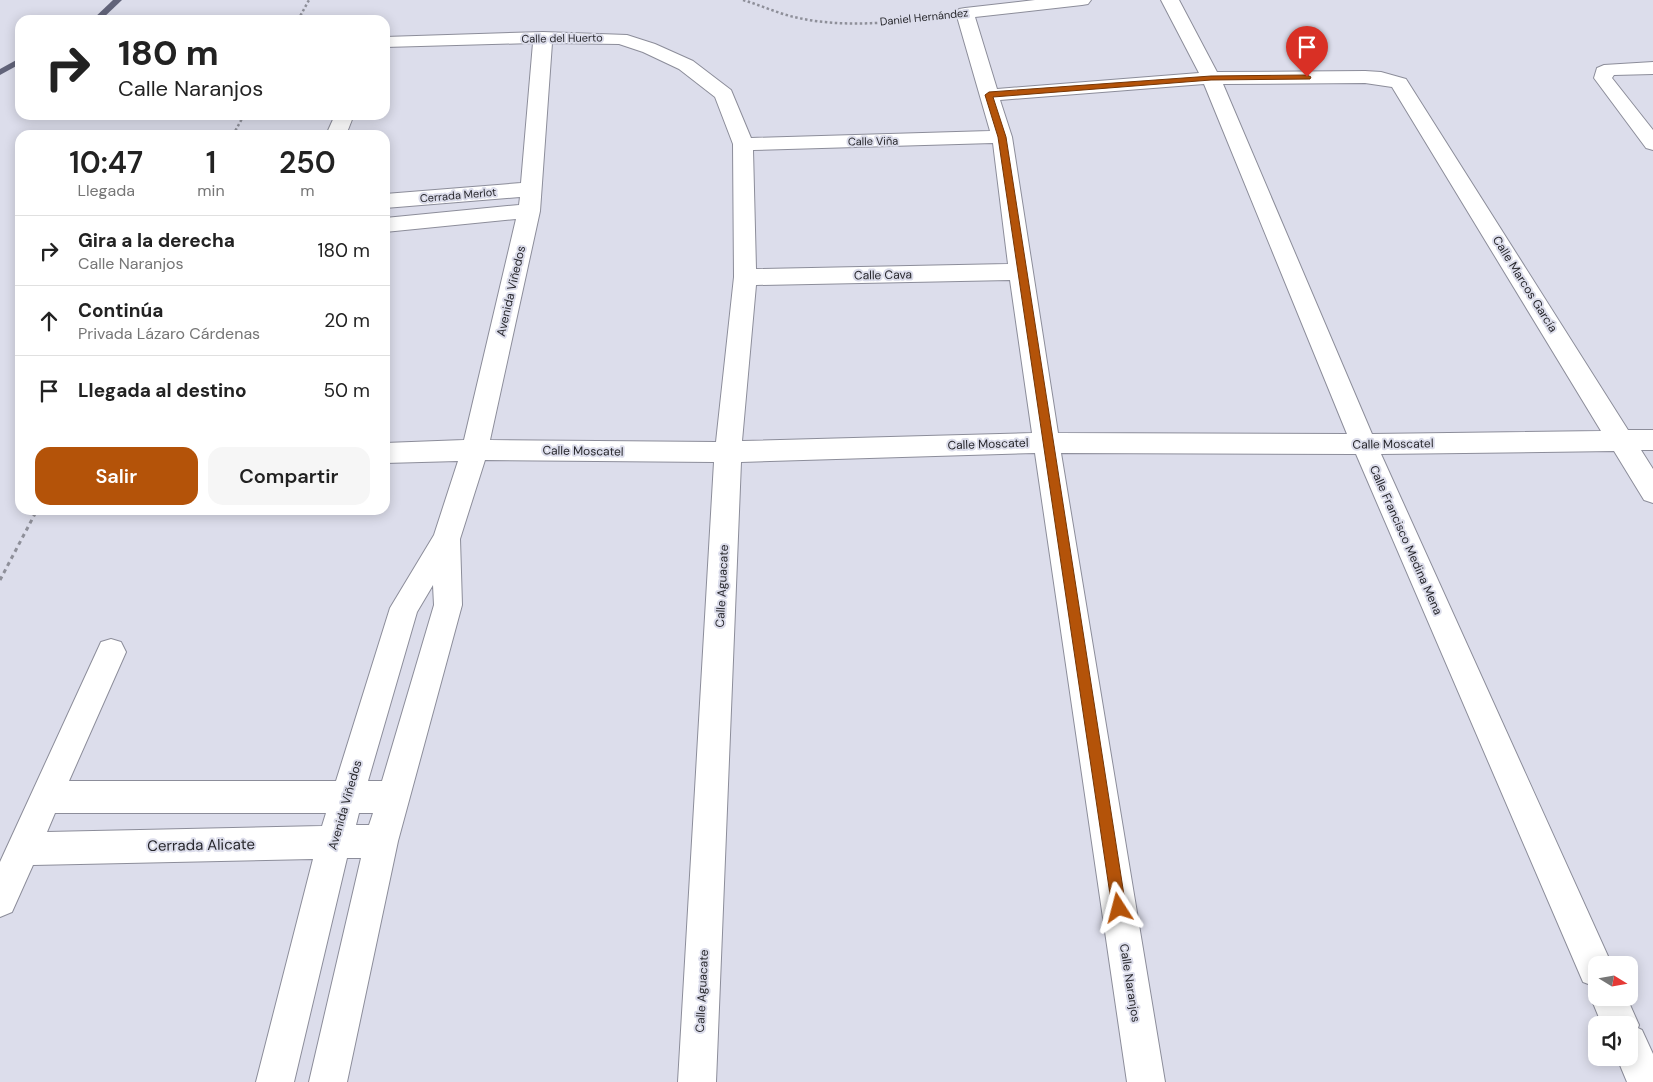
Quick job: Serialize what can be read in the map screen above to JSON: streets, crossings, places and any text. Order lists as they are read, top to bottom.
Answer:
{
  "streets": {
    "street": [
      "Daniel Hernández",
      "Calle del Huerto",
      "Calle Viña",
      "Cerrada Merlot",
      "Calle Cava",
      "Calle Marcos García",
      "Avenida Viñedos",
      "Calle Moscatel",
      "Calle Francisco Medina Mena",
      "Calle Aguacate",
      "Cerrada Alicate",
      "Calle Naranjos"
    ]
  },
  "crossings": [
    ["Daniel Hernández", "Calle Naranjos"],
    ["Calle del Huerto", "Avenida Viñedos"],
    ["Calle del Huerto", "Calle Aguacate"],
    ["Calle Viña", "Calle Aguacate"],
    ["Calle Viña", "Calle Naranjos"],
    ["Cerrada Merlot", "Avenida Viñedos"],
    ["Calle Cava", "Calle Aguacate"],
    ["Calle Cava", "Calle Naranjos"],
    ["Calle Marcos García", "Calle Moscatel"],
    ["Calle Marcos García", "Calle Francisco Medina Mena"],
    ["Avenida Viñedos", "Calle Moscatel"],
    ["Avenida Viñedos", "Cerrada Alicate"],
    ["Calle Moscatel", "Calle Francisco Medina Mena"],
    ["Calle Moscatel", "Calle Aguacate"],
    ["Calle Moscatel", "Calle Naranjos"]
  ],
  "north": "right",
  "page": {
    "turn": ["180 m", "Calle Naranjos"],
    "eta": [
      "10:47",
      "Llegada",
      "1",
      "min",
      "250",
      "m"
    ],
    "list": [
      {
        "name": "Gira a la derecha",
        "note": "Calle Naranjos",
        "value": "180 m"
      },
      {
        "name": "Continúa",
        "note": "Privada Lázaro Cárdenas",
        "value": "20 m"
      },
      {
        "name": "Llegada al destino",
        "value": "50 m"
      }
    ],
    "buttons": ["Salir", "Compartir"]
  }
}
